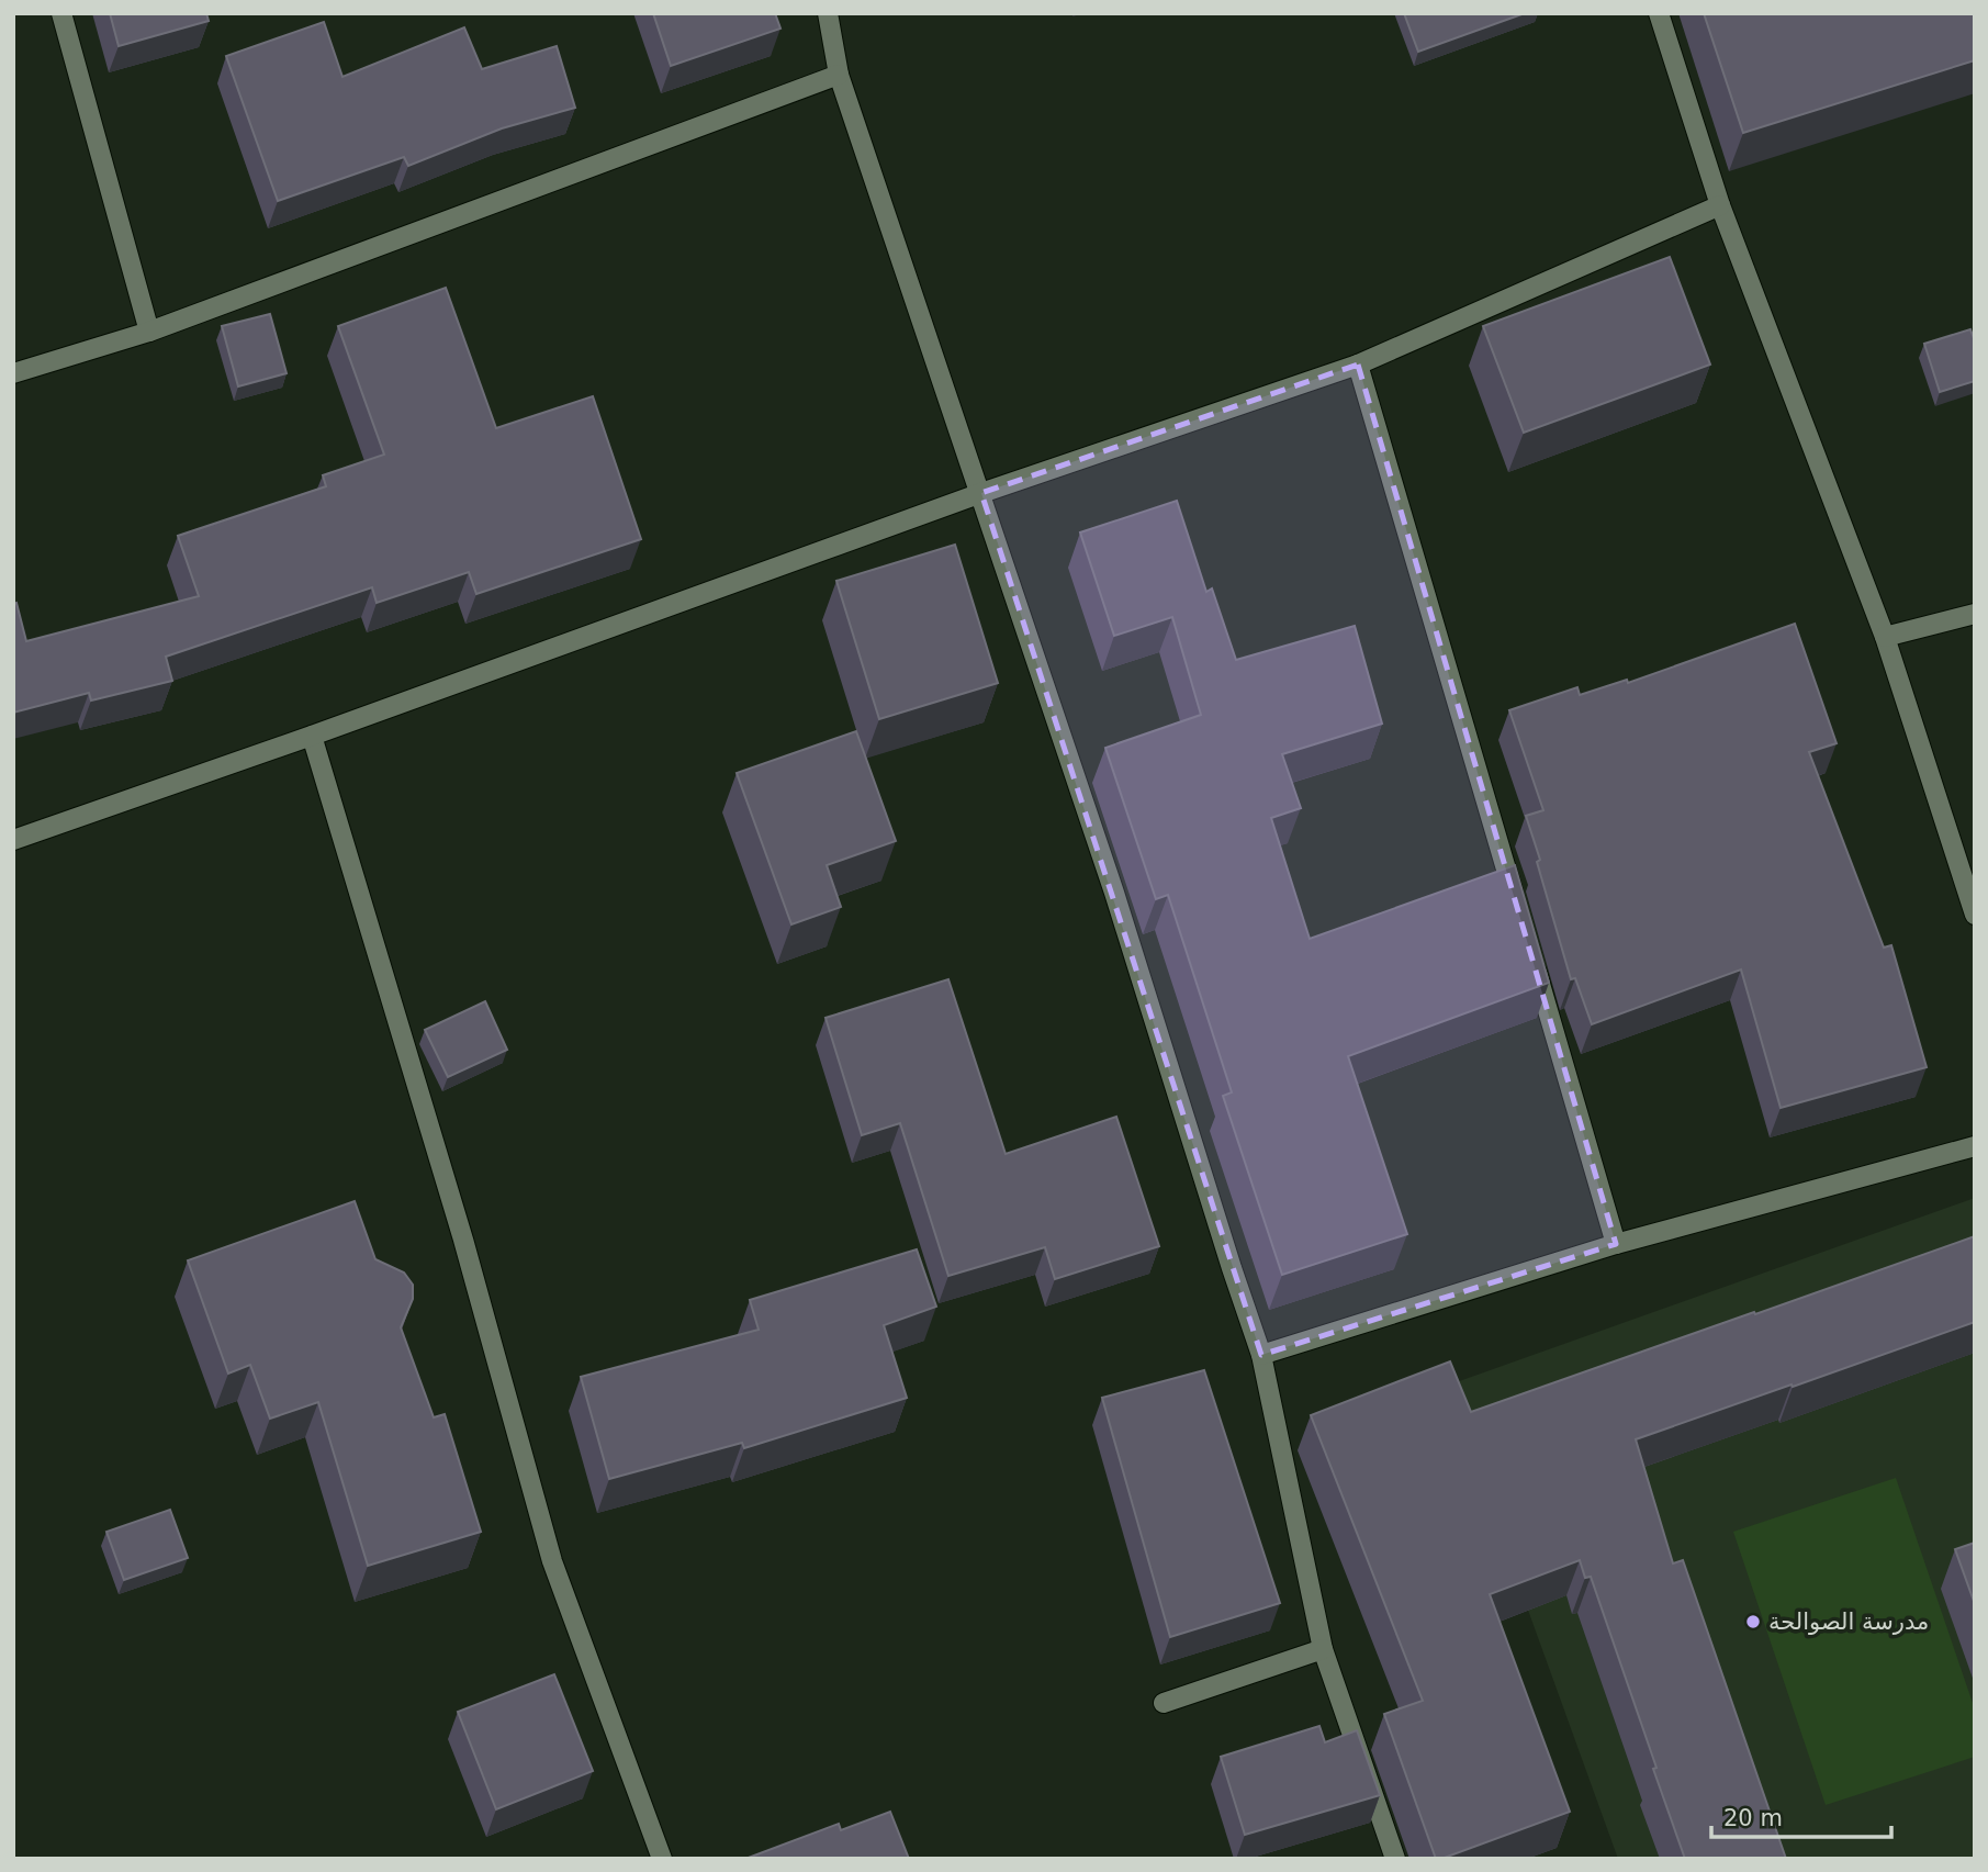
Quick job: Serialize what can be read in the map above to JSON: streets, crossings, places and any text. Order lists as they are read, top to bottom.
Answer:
{
  "places": ["مدرسة الصوالحة"],
  "scale_bar": "20 m"
}
